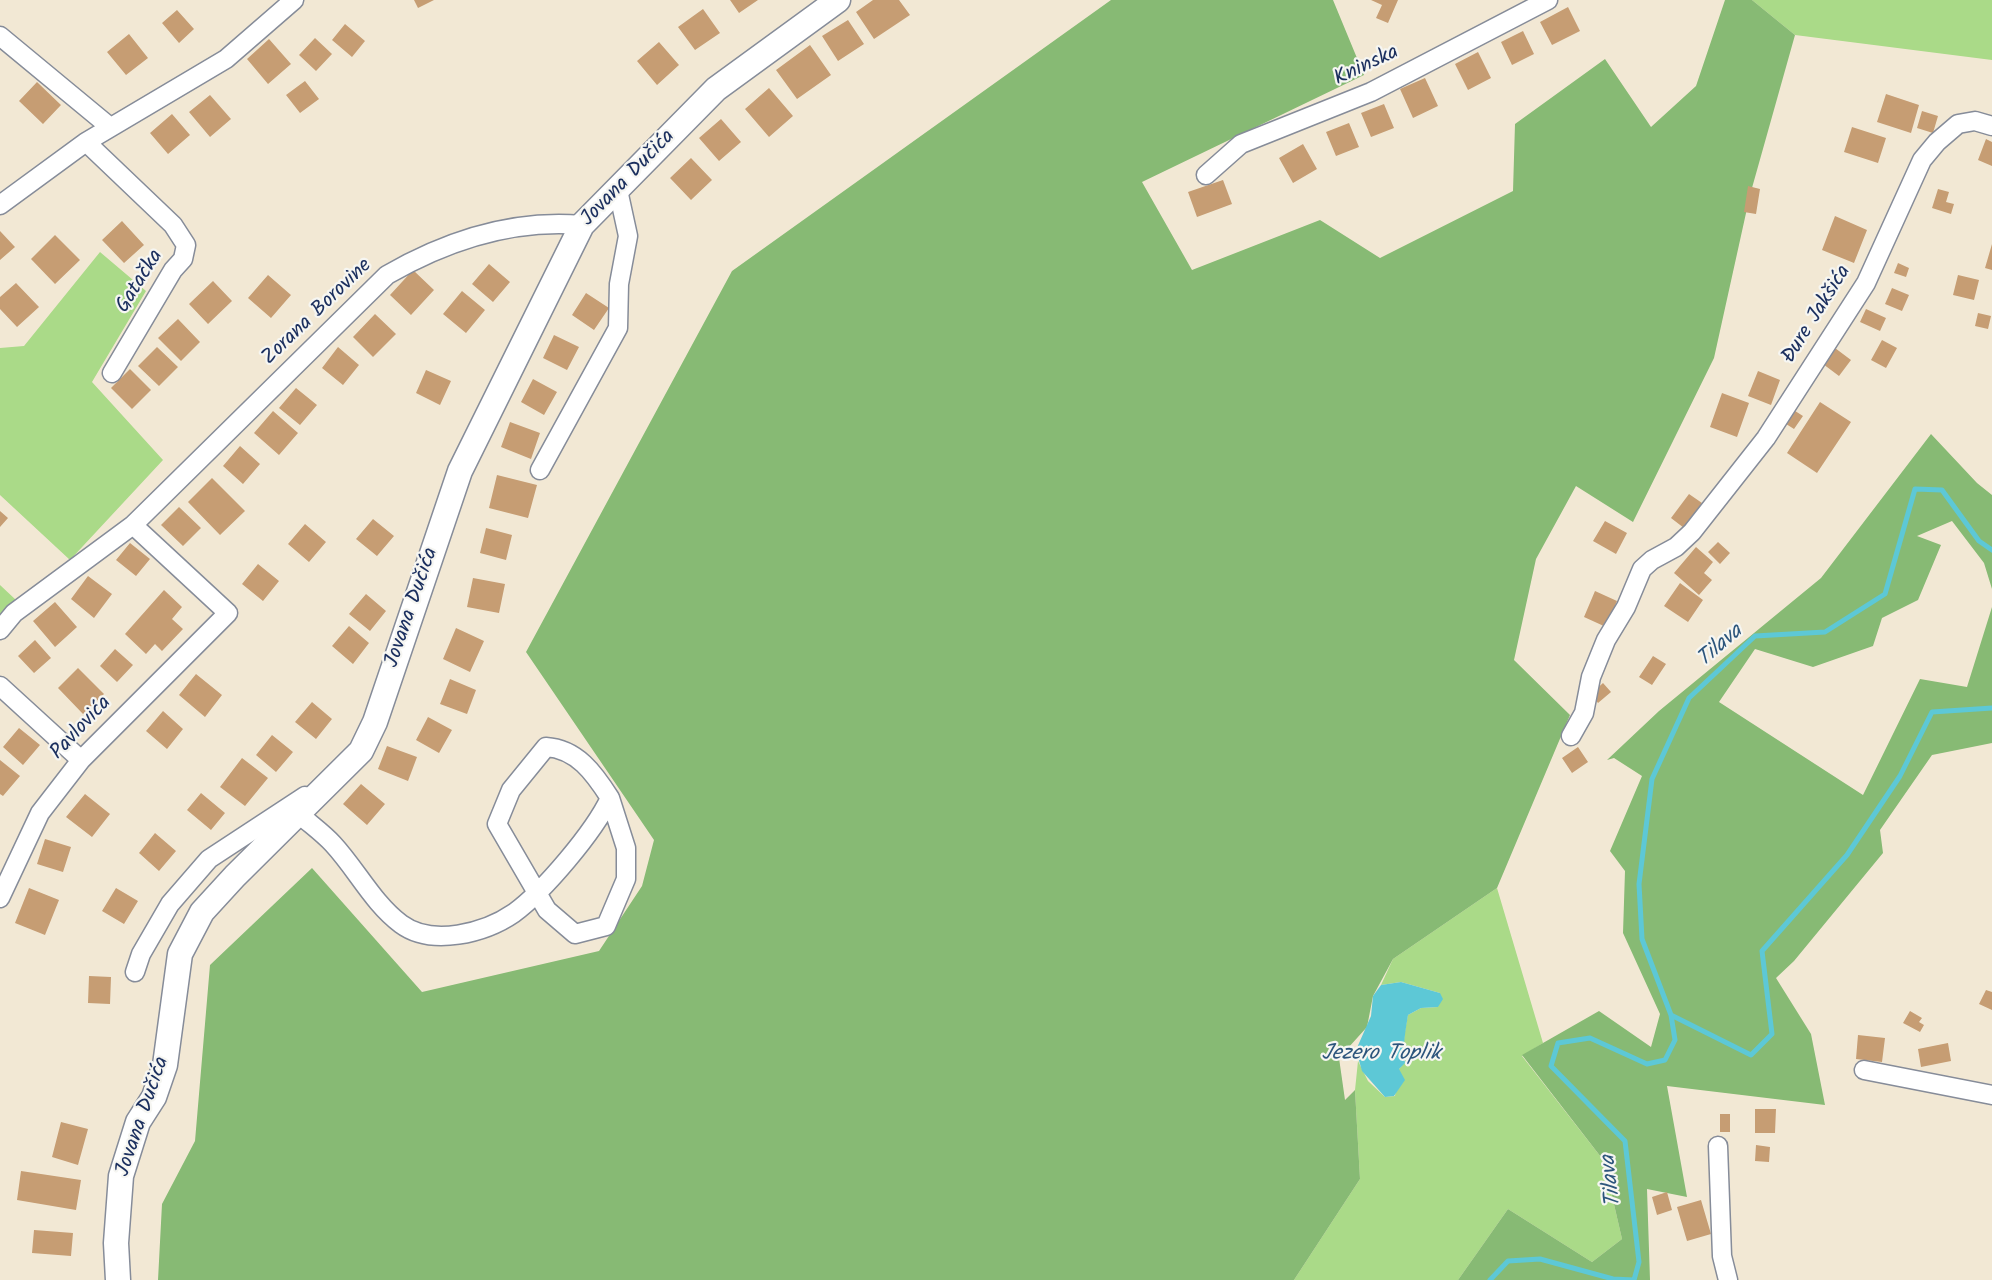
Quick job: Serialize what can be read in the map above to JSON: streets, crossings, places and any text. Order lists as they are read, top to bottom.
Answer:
{
  "streets": {
    "main road": ["Jovana Dučića"],
    "street": [
      "Kninska",
      "Gatačka",
      "Zorana Borovine",
      "Đure Jakšića",
      "Pavlovića"
    ]
  },
  "crossings": [
    ["Jovana Dučića", "Zorana Borovine"],
    ["Zorana Borovine", "Pavlovića"]
  ],
  "water": ["Tilava", "Jezero Toplik"]
}
